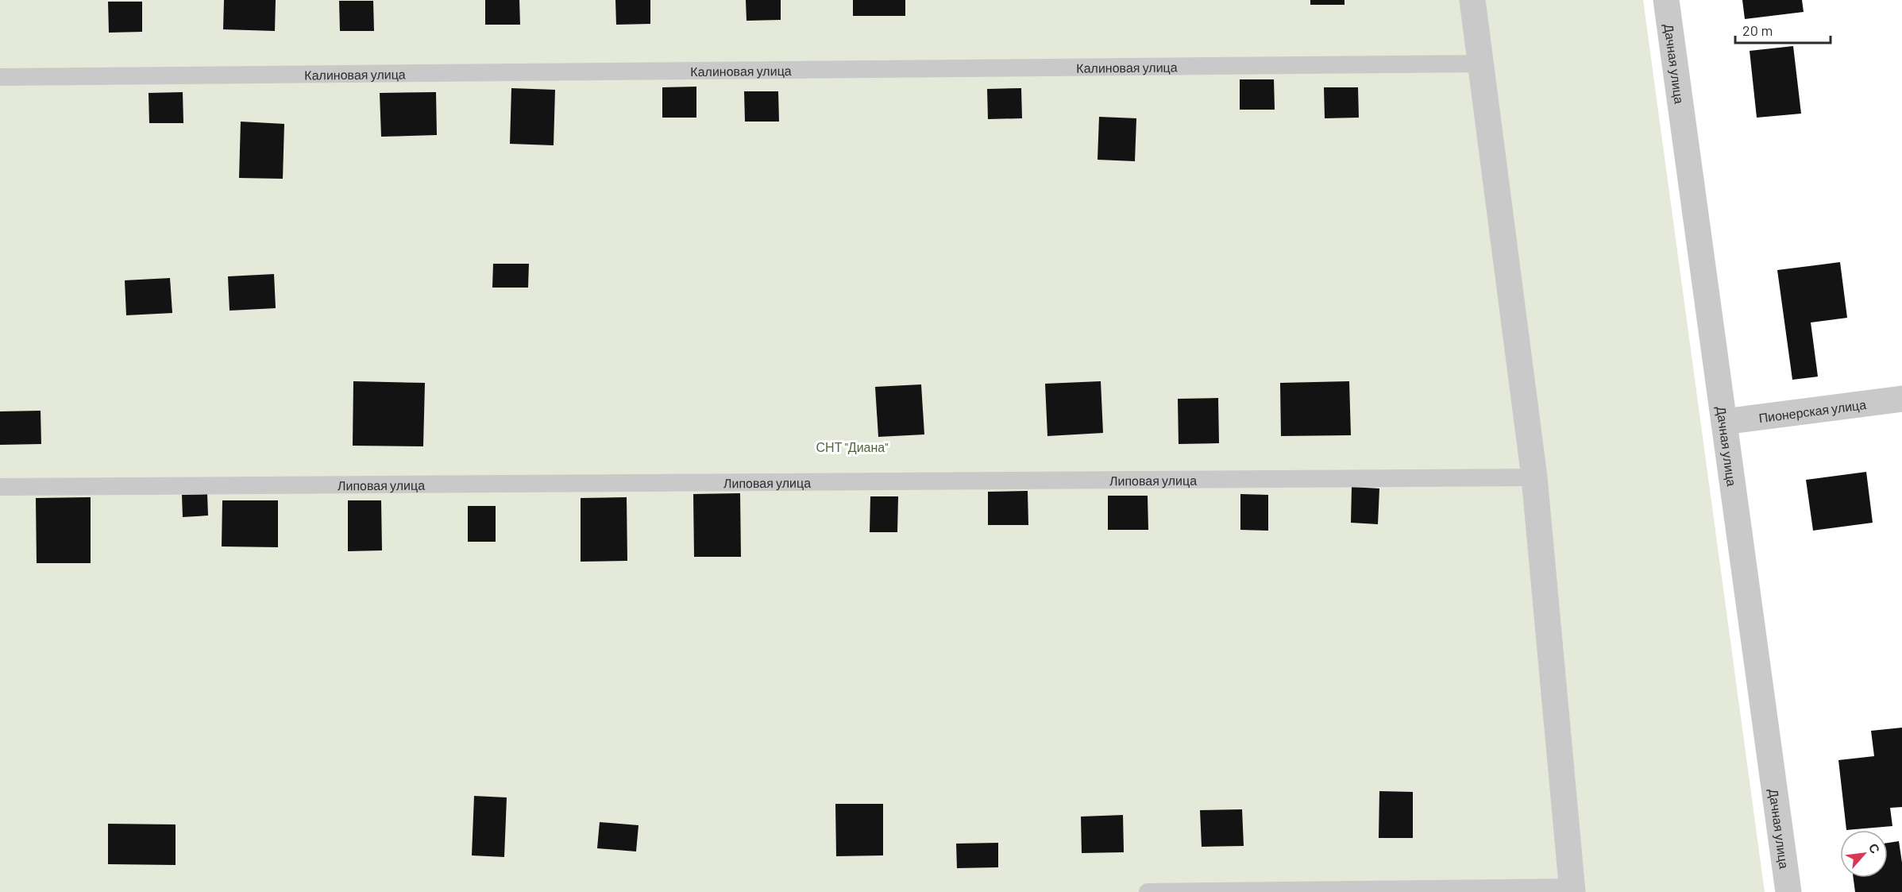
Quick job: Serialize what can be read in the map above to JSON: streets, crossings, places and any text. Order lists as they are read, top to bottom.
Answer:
{
  "streets": {
    "street": ["Дачная улица", "Пионерская улица"],
    "lane": ["Калиновая улица", "Липовая улица"]
  },
  "crossings": [
    ["Дачная улица", "Пионерская улица"]
  ],
  "parks": ["СНТ \"Диана\""],
  "scale_bar": "20 m",
  "north": "top right"
}
